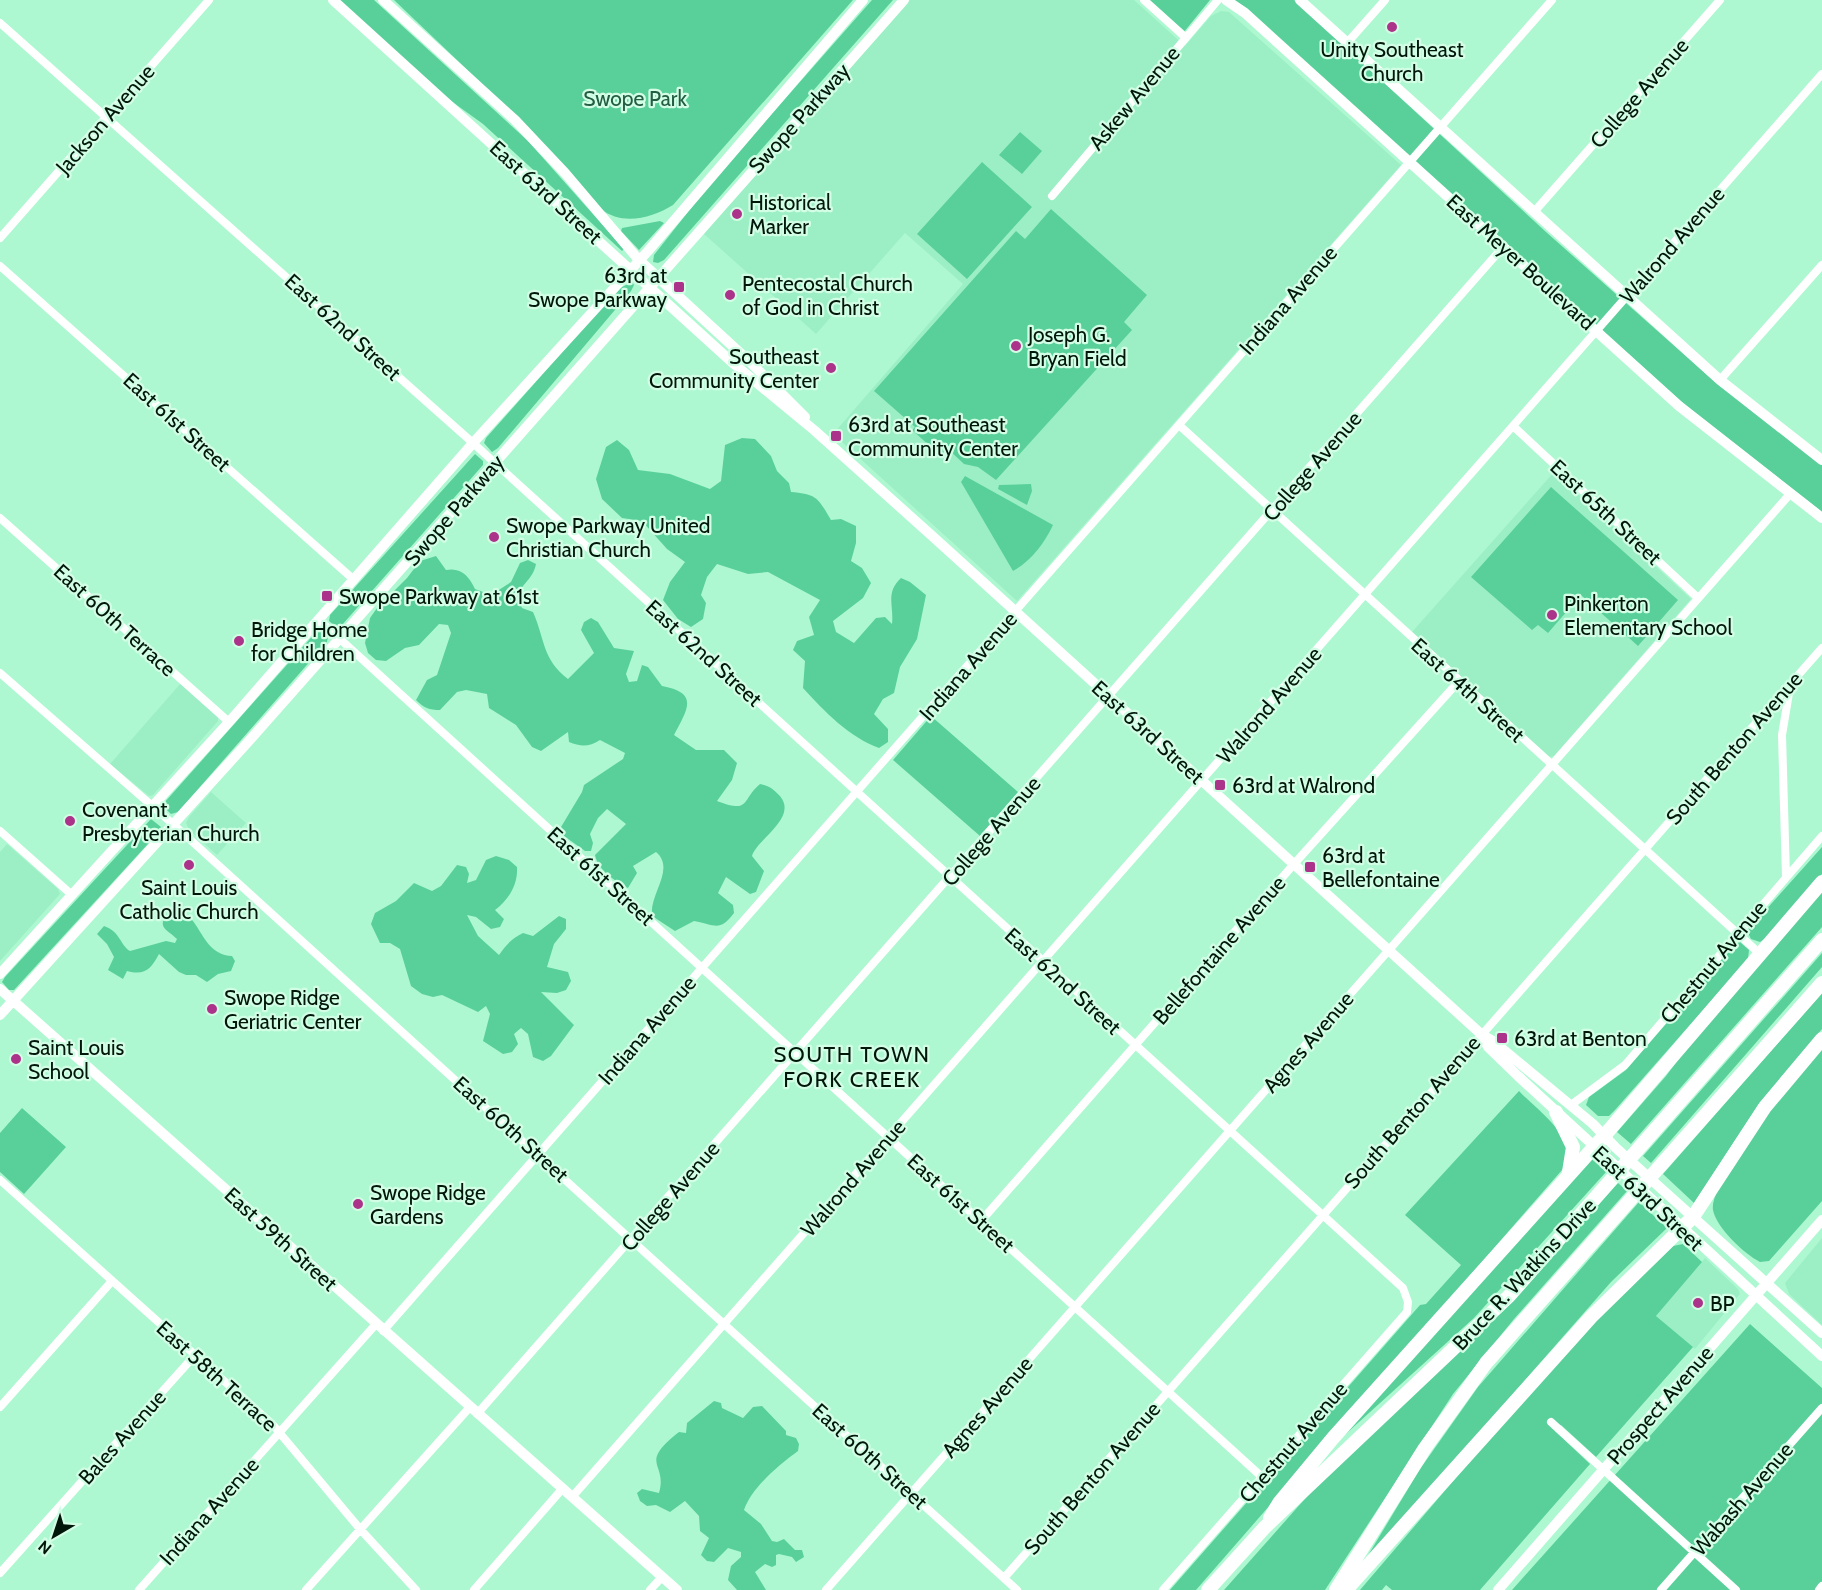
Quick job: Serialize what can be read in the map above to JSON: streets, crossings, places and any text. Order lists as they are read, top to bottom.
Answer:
{
  "streets": {
    "highway": ["Bruce R. Watkins Drive"],
    "main road": [
      "Swope Parkway",
      "East 63rd Street",
      "East Meyer Boulevard",
      "East 59th Street",
      "Prospect Avenue"
    ],
    "street": [
      "College Avenue",
      "Askew Avenue",
      "Jackson Avenue",
      "Walrond Avenue",
      "Indiana Avenue",
      "East 62nd Street",
      "East 61st Street",
      "East 65th Street",
      "East 60th Terrace",
      "East 64th Street",
      "South Benton Avenue",
      "Bellefontaine Avenue",
      "Chestnut Avenue",
      "Agnes Avenue",
      "East 60th Street",
      "East 58th Terrace",
      "Bales Avenue",
      "Wabash Avenue"
    ]
  },
  "crossings": [
    ["College Avenue", "East 63rd Street"],
    ["College Avenue", "East Meyer Boulevard"],
    ["College Avenue", "East 62nd Street"],
    ["College Avenue", "East 61st Street"],
    ["College Avenue", "East 64th Street"],
    ["College Avenue", "East 60th Street"],
    ["College Avenue", "East 59th Street"],
    ["College Avenue", "East 58th Terrace"],
    ["Swope Parkway", "East 63rd Street"],
    ["Swope Parkway", "East 62nd Street"],
    ["Swope Parkway", "East 61st Street"],
    ["Swope Parkway", "East 60th Terrace"],
    ["Swope Parkway", "East 60th Street"],
    ["Swope Parkway", "East 59th Street"],
    ["Jackson Avenue", "East 62nd Street"],
    ["East 63rd Street", "Walrond Avenue"],
    ["East 63rd Street", "Indiana Avenue"],
    ["East 63rd Street", "South Benton Avenue"],
    ["East 63rd Street", "Bellefontaine Avenue"],
    ["East 63rd Street", "Chestnut Avenue"],
    ["East 63rd Street", "Agnes Avenue"],
    ["East 63rd Street", "Prospect Avenue"],
    ["Walrond Avenue", "East Meyer Boulevard"],
    ["Walrond Avenue", "East 62nd Street"],
    ["Walrond Avenue", "East 61st Street"],
    ["Walrond Avenue", "East 65th Street"],
    ["Walrond Avenue", "East 64th Street"],
    ["Walrond Avenue", "East 60th Street"],
    ["Walrond Avenue", "East 59th Street"],
    ["East Meyer Boulevard", "Indiana Avenue"],
    ["East Meyer Boulevard", "Agnes Avenue"],
    ["Indiana Avenue", "East 62nd Street"],
    ["Indiana Avenue", "East 61st Street"],
    ["Indiana Avenue", "East 64th Street"],
    ["Indiana Avenue", "East 60th Street"],
    ["Indiana Avenue", "East 59th Street"],
    ["Indiana Avenue", "East 58th Terrace"],
    ["East 62nd Street", "South Benton Avenue"],
    ["East 62nd Street", "Bellefontaine Avenue"],
    ["East 62nd Street", "Chestnut Avenue"],
    ["East 62nd Street", "Agnes Avenue"],
    ["East 61st Street", "South Benton Avenue"],
    ["East 61st Street", "Bellefontaine Avenue"],
    ["East 61st Street", "Chestnut Avenue"],
    ["East 61st Street", "Agnes Avenue"],
    ["East 65th Street", "Agnes Avenue"],
    ["East 64th Street", "South Benton Avenue"],
    ["East 64th Street", "Bellefontaine Avenue"],
    ["East 64th Street", "Chestnut Avenue"],
    ["East 64th Street", "Agnes Avenue"],
    ["South Benton Avenue", "East 60th Street"],
    ["Agnes Avenue", "East 60th Street"],
    ["East 58th Terrace", "Bales Avenue"]
  ],
  "districts": ["SOUTH TOWN FORK CREEK"],
  "parks": ["Swope Park"],
  "places": {
    "other": [
      "Unity Southeast Church",
      "Historical Marker",
      "Pentecostal Church of God in Christ",
      "Joseph G. Bryan Field",
      "Southeast Community Center",
      "Swope Parkway United Christian Church",
      "Pinkerton Elementary School",
      "Bridge Home for Children",
      "Covenant Presbyterian Church",
      "Saint Louis Catholic Church",
      "Swope Ridge Geriatric Center",
      "Saint Louis School",
      "Swope Ridge Gardens",
      "BP"
    ],
    "transit": [
      "63rd at Swope Parkway",
      "63rd at Southeast Community Center",
      "Swope Parkway at 61st",
      "63rd at Walrond",
      "63rd at Bellefontaine",
      "63rd at Benton"
    ]
  },
  "north": "bottom left"
}
